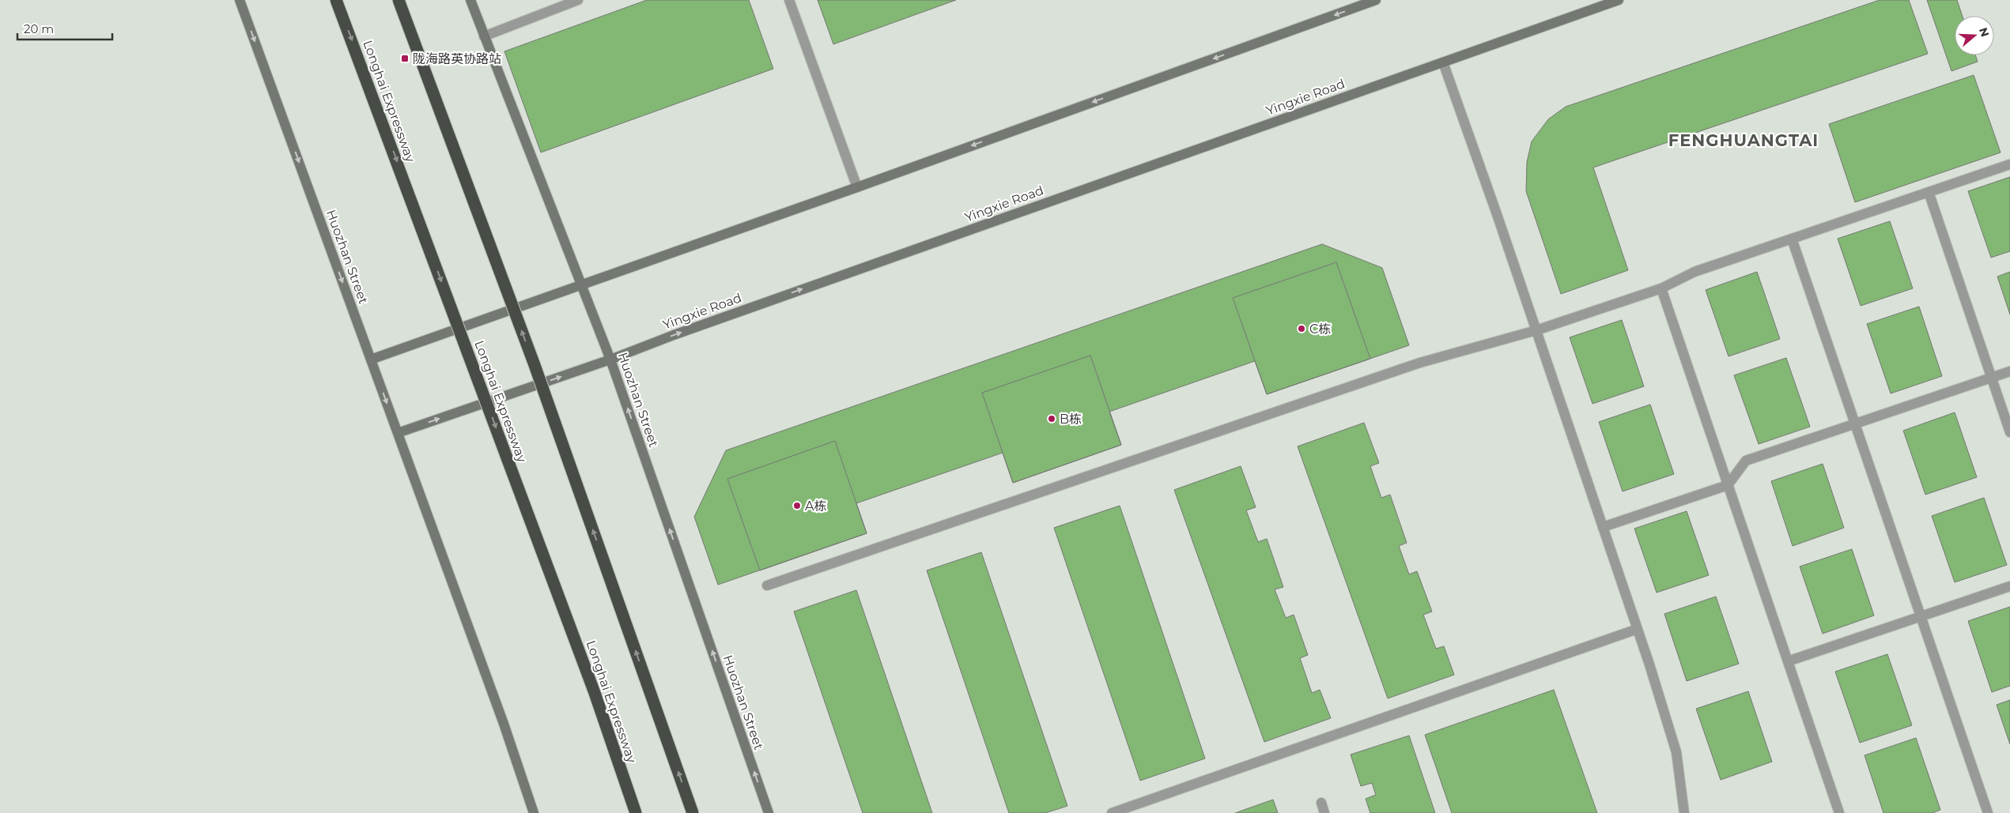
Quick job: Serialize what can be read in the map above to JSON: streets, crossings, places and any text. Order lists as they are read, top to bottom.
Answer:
{
  "streets": {
    "highway": ["Longhai Expressway"],
    "street": ["Yingxie Road", "Huozhan Street"]
  },
  "crossings": [
    ["Yingxie Road", "Huozhan Street"]
  ],
  "districts": ["FENGHUANGTAI"],
  "places": {
    "transit": ["陇海路英协路站"],
    "other": ["C栋", "B栋", "A栋"]
  },
  "scale_bar": "20 m",
  "north": "right"
}
